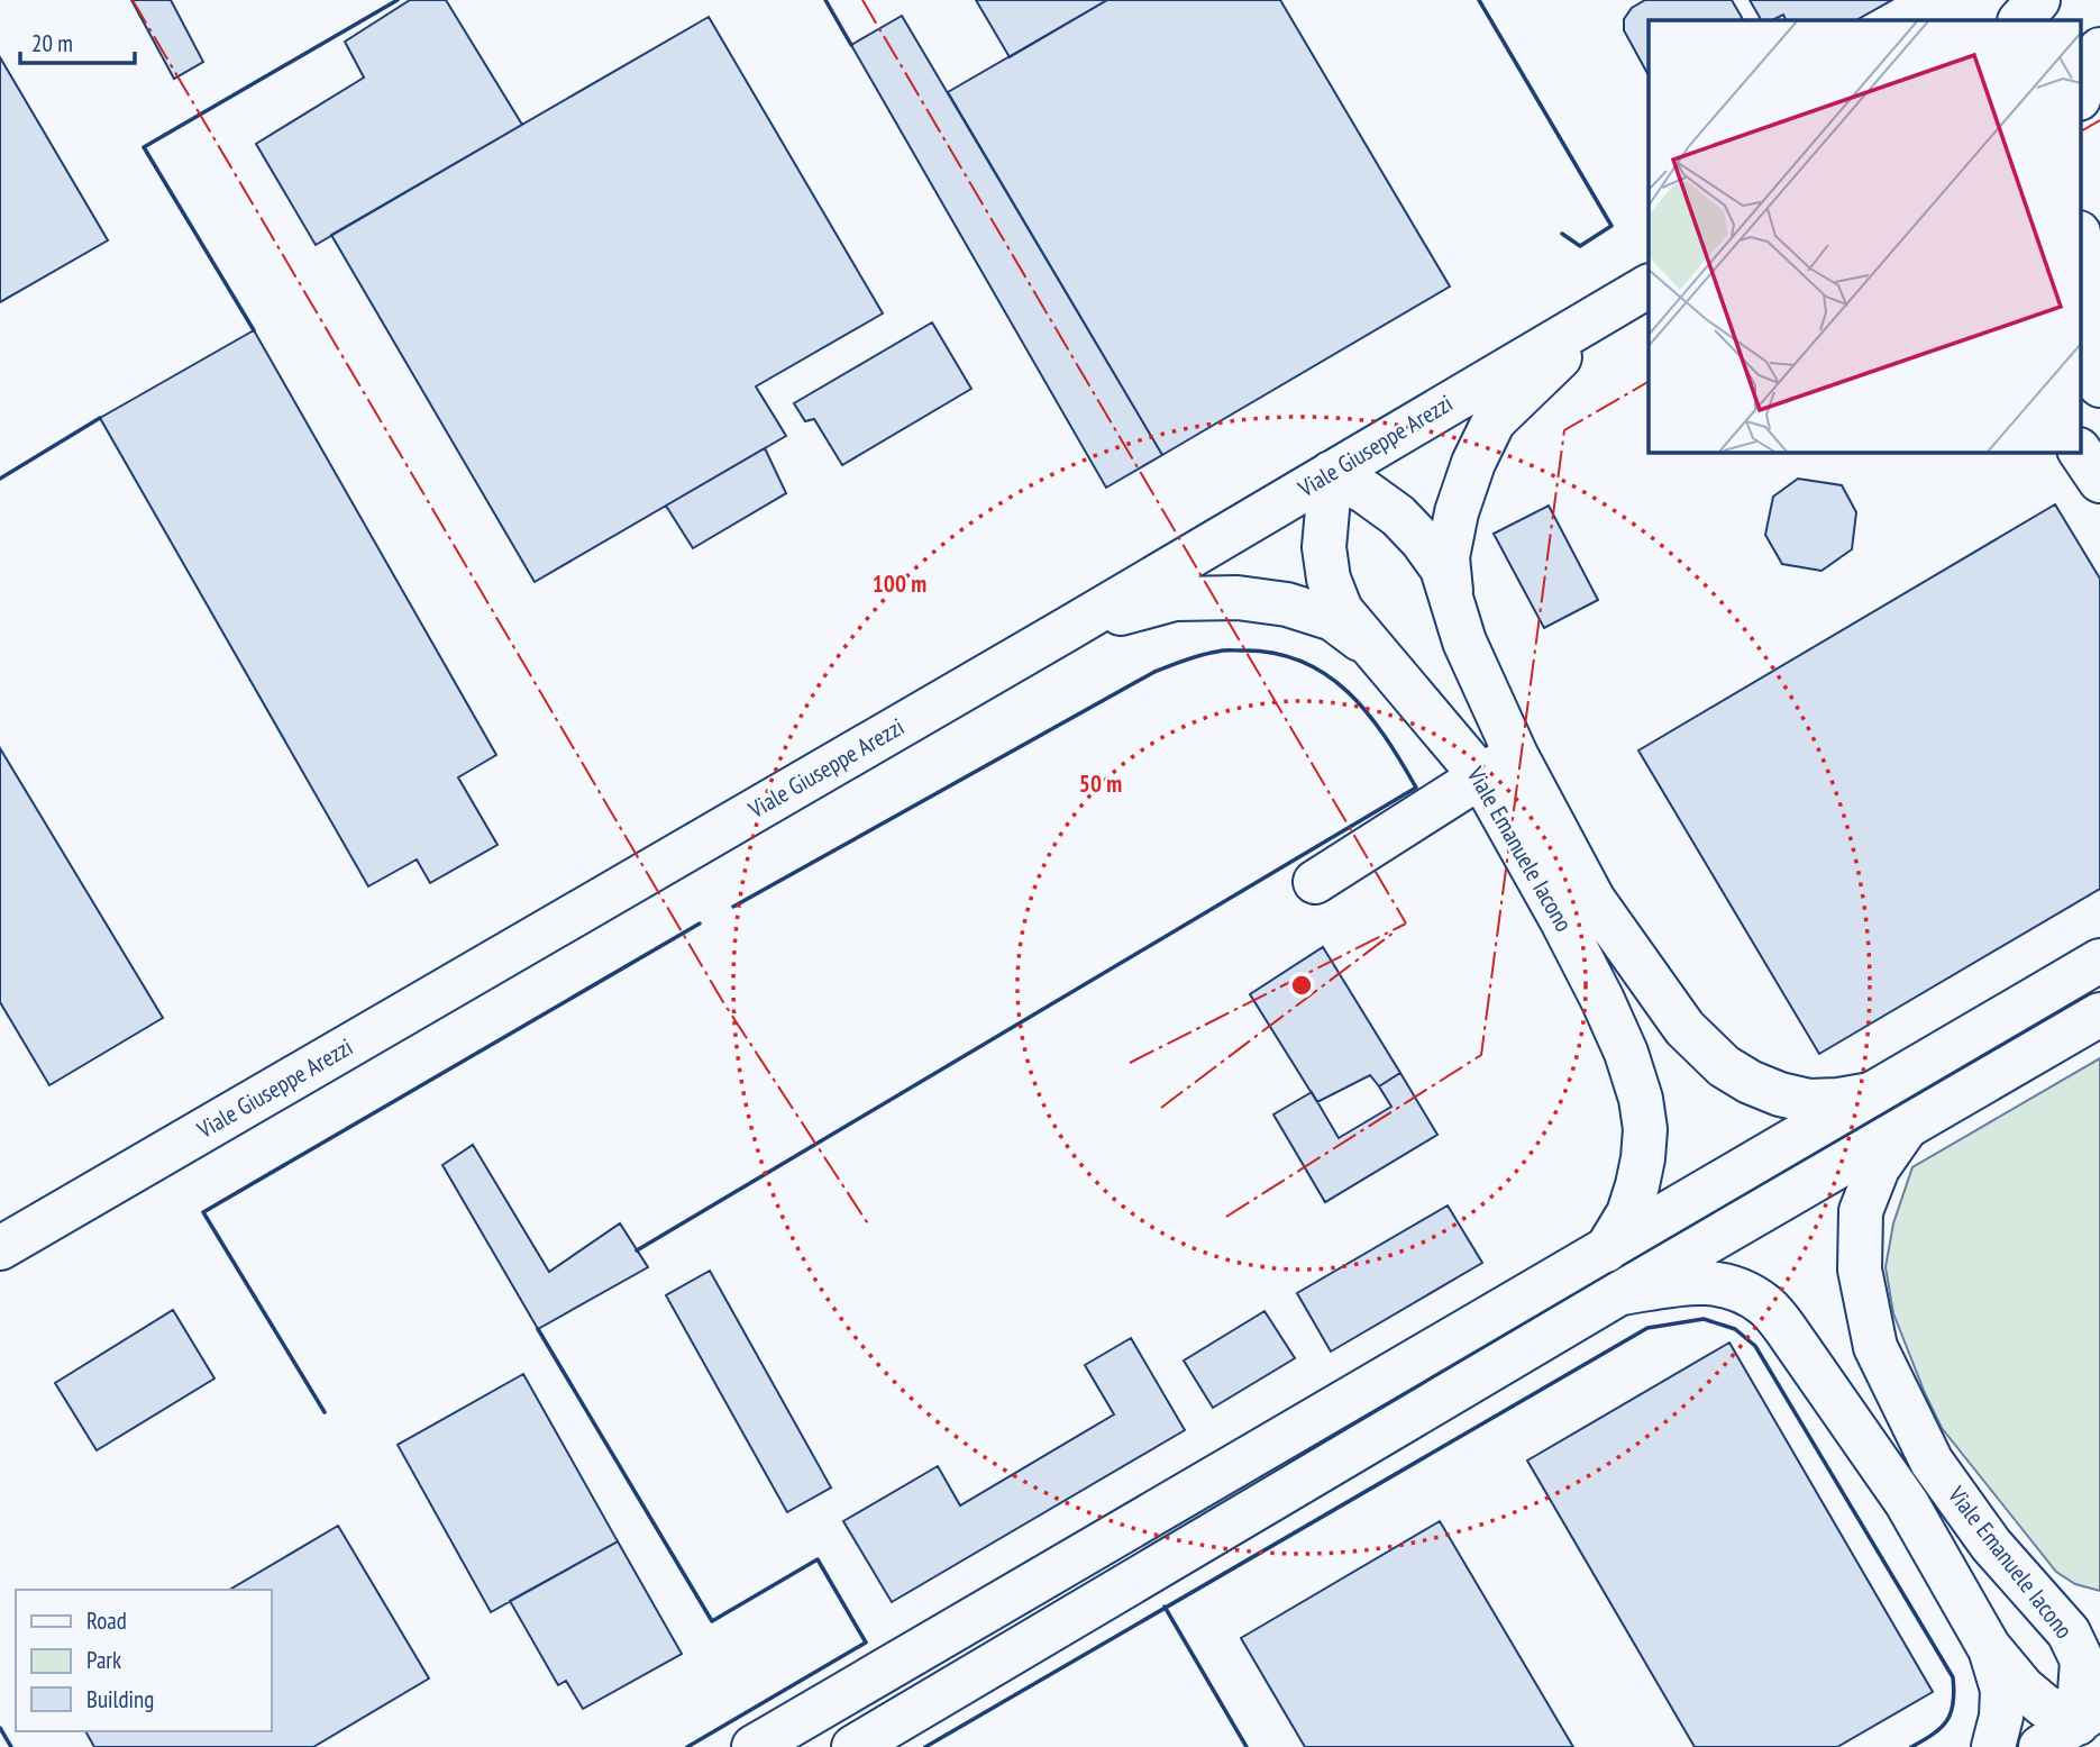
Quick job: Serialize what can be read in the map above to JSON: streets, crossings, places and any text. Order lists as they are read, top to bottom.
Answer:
{
  "streets": {
    "street": ["Viale Giuseppe Arezzi", "Viale Emanuele Iacono"]
  },
  "crossings": [
    ["Viale Giuseppe Arezzi", "Viale Emanuele Iacono"]
  ],
  "legend": ["Road", "Park", "Building"],
  "scale_bar": "20 m",
  "rings": ["100 m", "50 m"]
}
